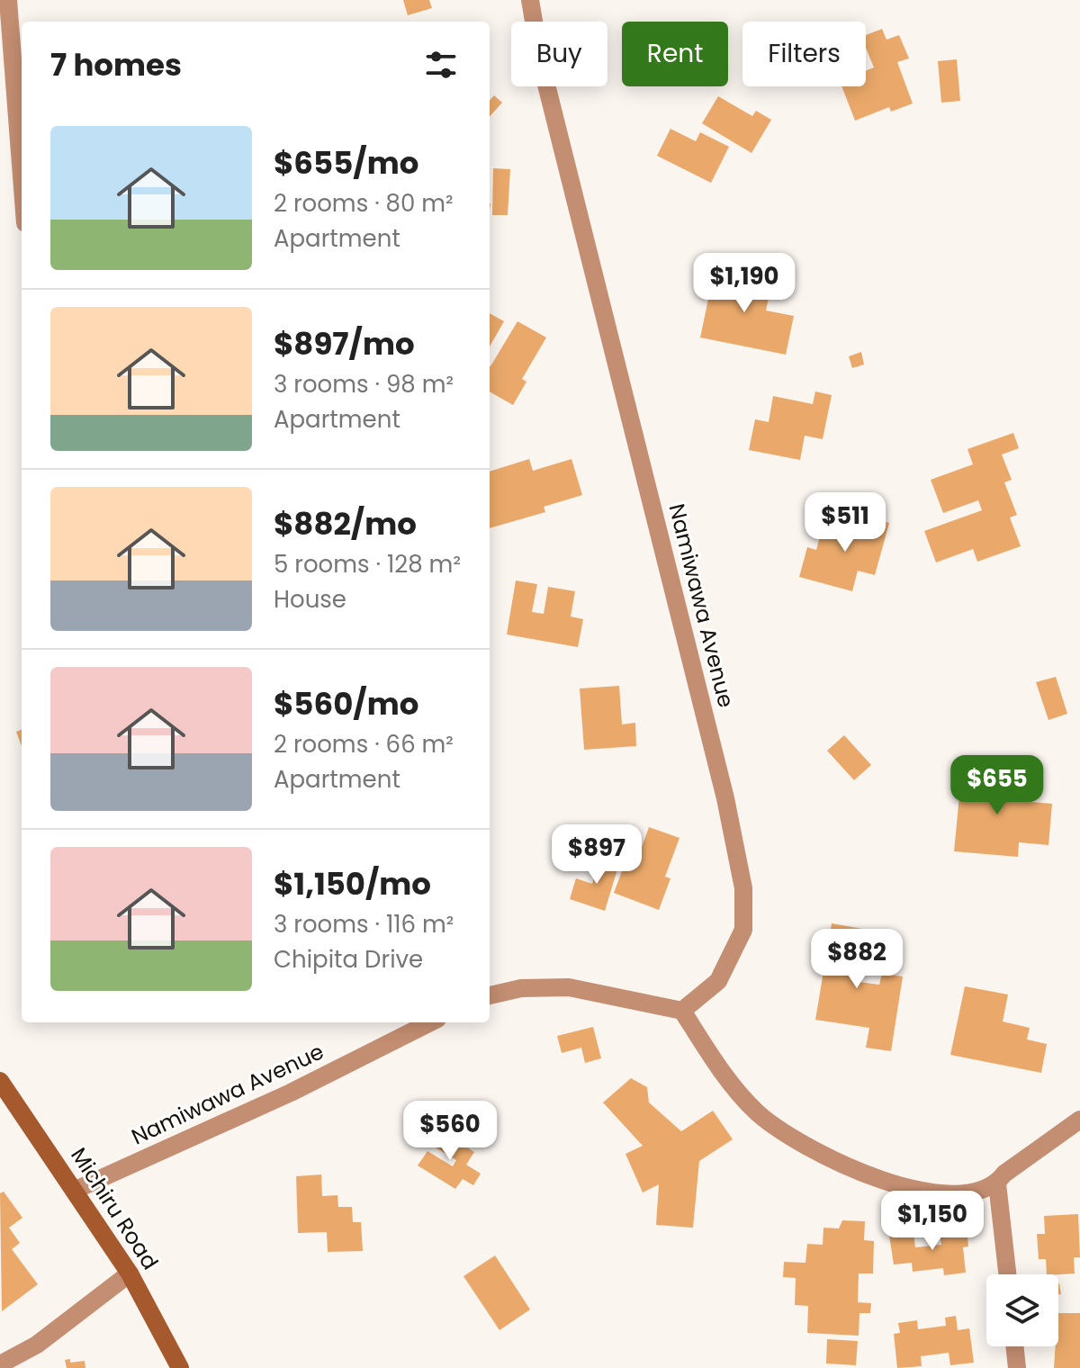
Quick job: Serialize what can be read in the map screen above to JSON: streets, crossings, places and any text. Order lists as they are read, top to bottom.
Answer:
{
  "streets": {
    "street": ["Namiwawa Avenue", "Michiru Road"]
  },
  "crossings": [
    ["Namiwawa Avenue", "Michiru Road"]
  ],
  "page": {
    "chip": ["Buy", "Rent", "Filters"],
    "heading": "7 homes",
    "list": [
      {
        "name": "$655/mo",
        "note": "2 rooms · 80 m² · Apartment"
      },
      {
        "name": "$897/mo",
        "note": "3 rooms · 98 m² · Apartment"
      },
      {
        "name": "$882/mo",
        "note": "5 rooms · 128 m² · House"
      },
      {
        "name": "$560/mo",
        "note": "2 rooms · 66 m² · Apartment"
      },
      {
        "name": "$1,150/mo",
        "note": "3 rooms · 116 m² · Chipita Drive"
      }
    ],
    "price": [
      "$1,190",
      "$511",
      "$655",
      "$897",
      "$882",
      "$560",
      "$1,150"
    ]
  }
}
